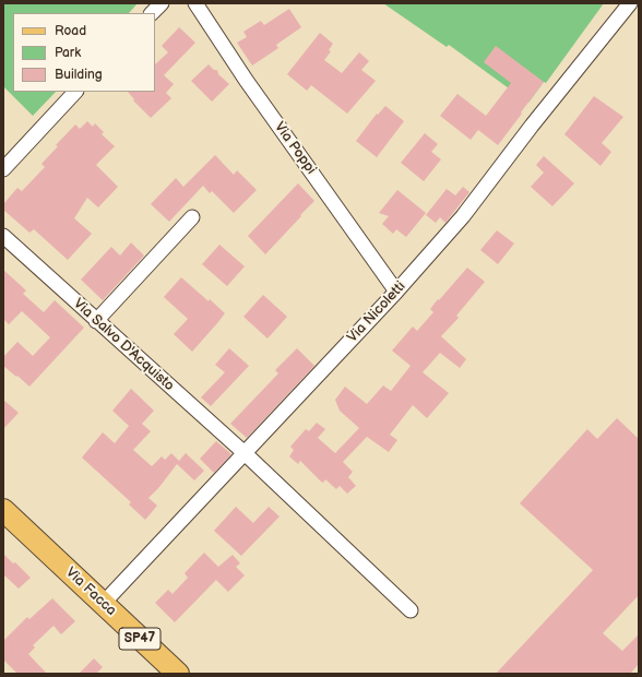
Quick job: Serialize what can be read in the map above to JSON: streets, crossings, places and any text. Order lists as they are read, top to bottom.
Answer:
{
  "streets": {
    "main road": ["Via Facca", "SP47"],
    "street": ["Via Poppi", "Via Nicoletti", "Via Salvo D'Acquisto"]
  },
  "crossings": [
    ["Via Poppi", "Via Nicoletti"],
    ["Via Nicoletti", "Via Salvo D'Acquisto"],
    ["Via Nicoletti", "Via Facca"]
  ],
  "legend": ["Road", "Park", "Building"]
}
